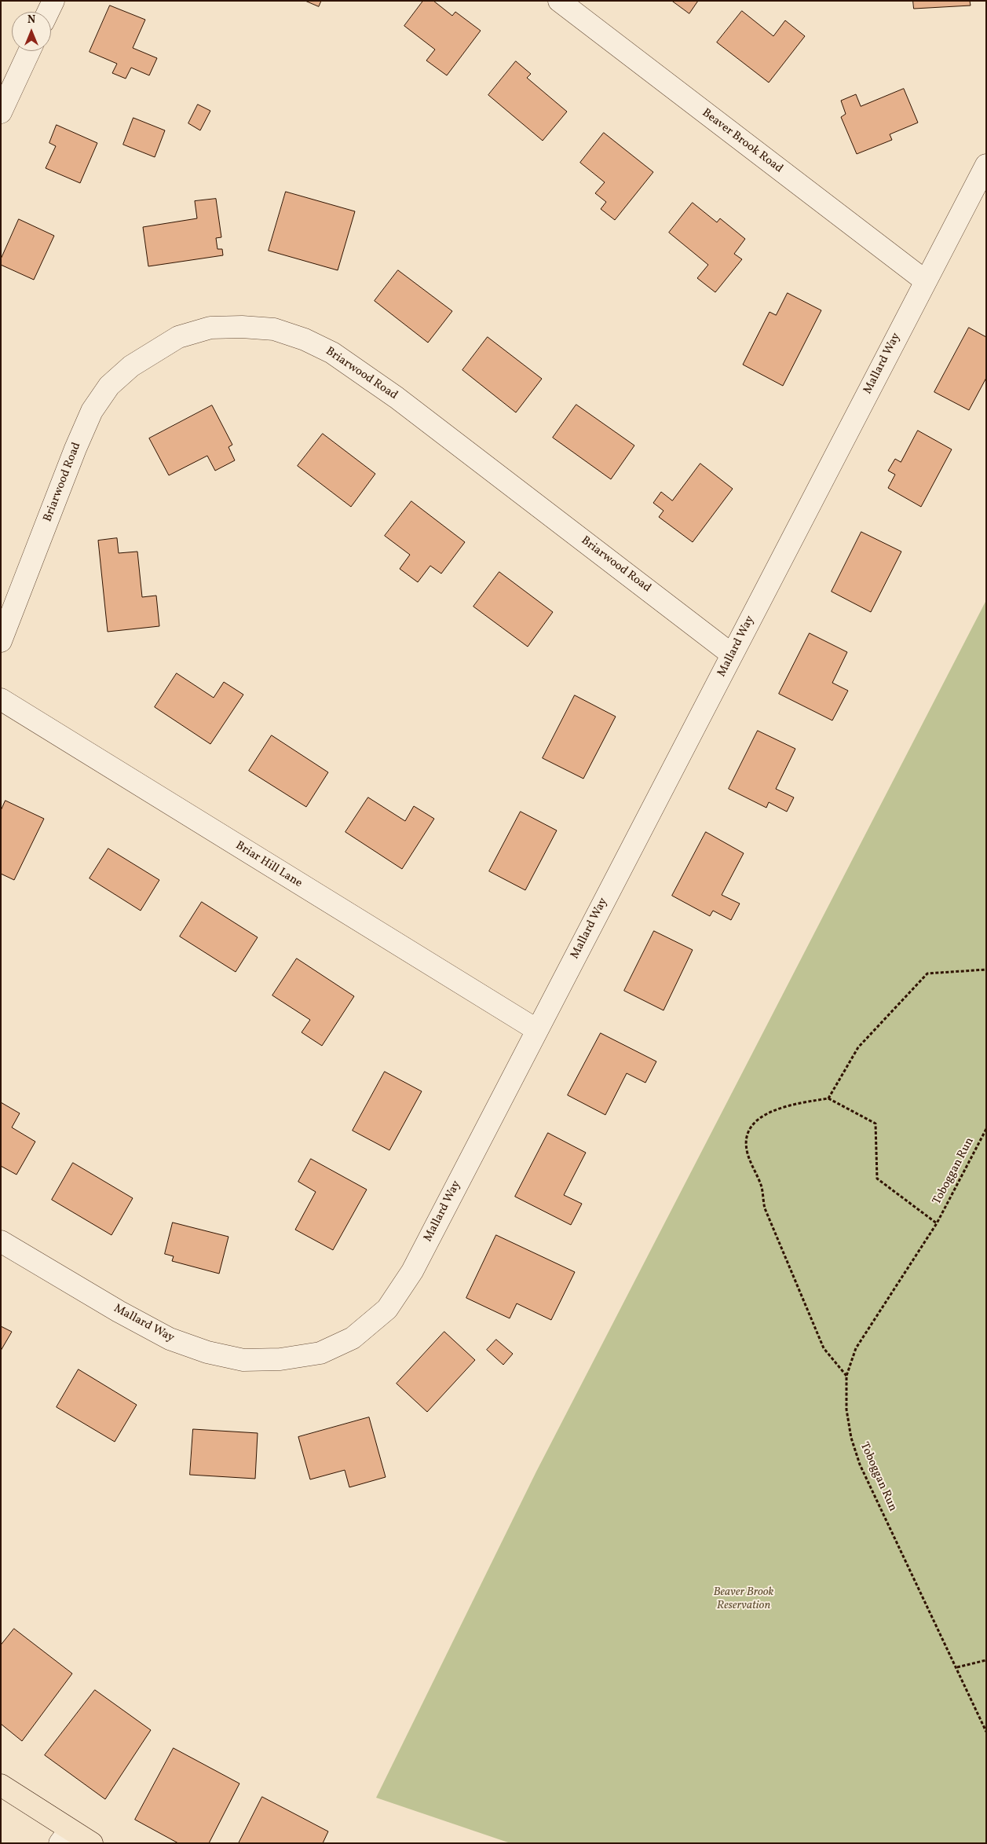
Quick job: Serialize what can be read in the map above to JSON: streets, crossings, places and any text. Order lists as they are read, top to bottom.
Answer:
{
  "streets": {
    "street": [
      "Beaver Brook Road",
      "Mallard Way",
      "Briarwood Road",
      "Briar Hill Lane"
    ],
    "path": ["Toboggan Run"]
  },
  "crossings": [
    ["Beaver Brook Road", "Mallard Way"],
    ["Mallard Way", "Briarwood Road"],
    ["Mallard Way", "Briar Hill Lane"]
  ],
  "parks": ["Beaver Brook Reservation"],
  "north": "top"
}
